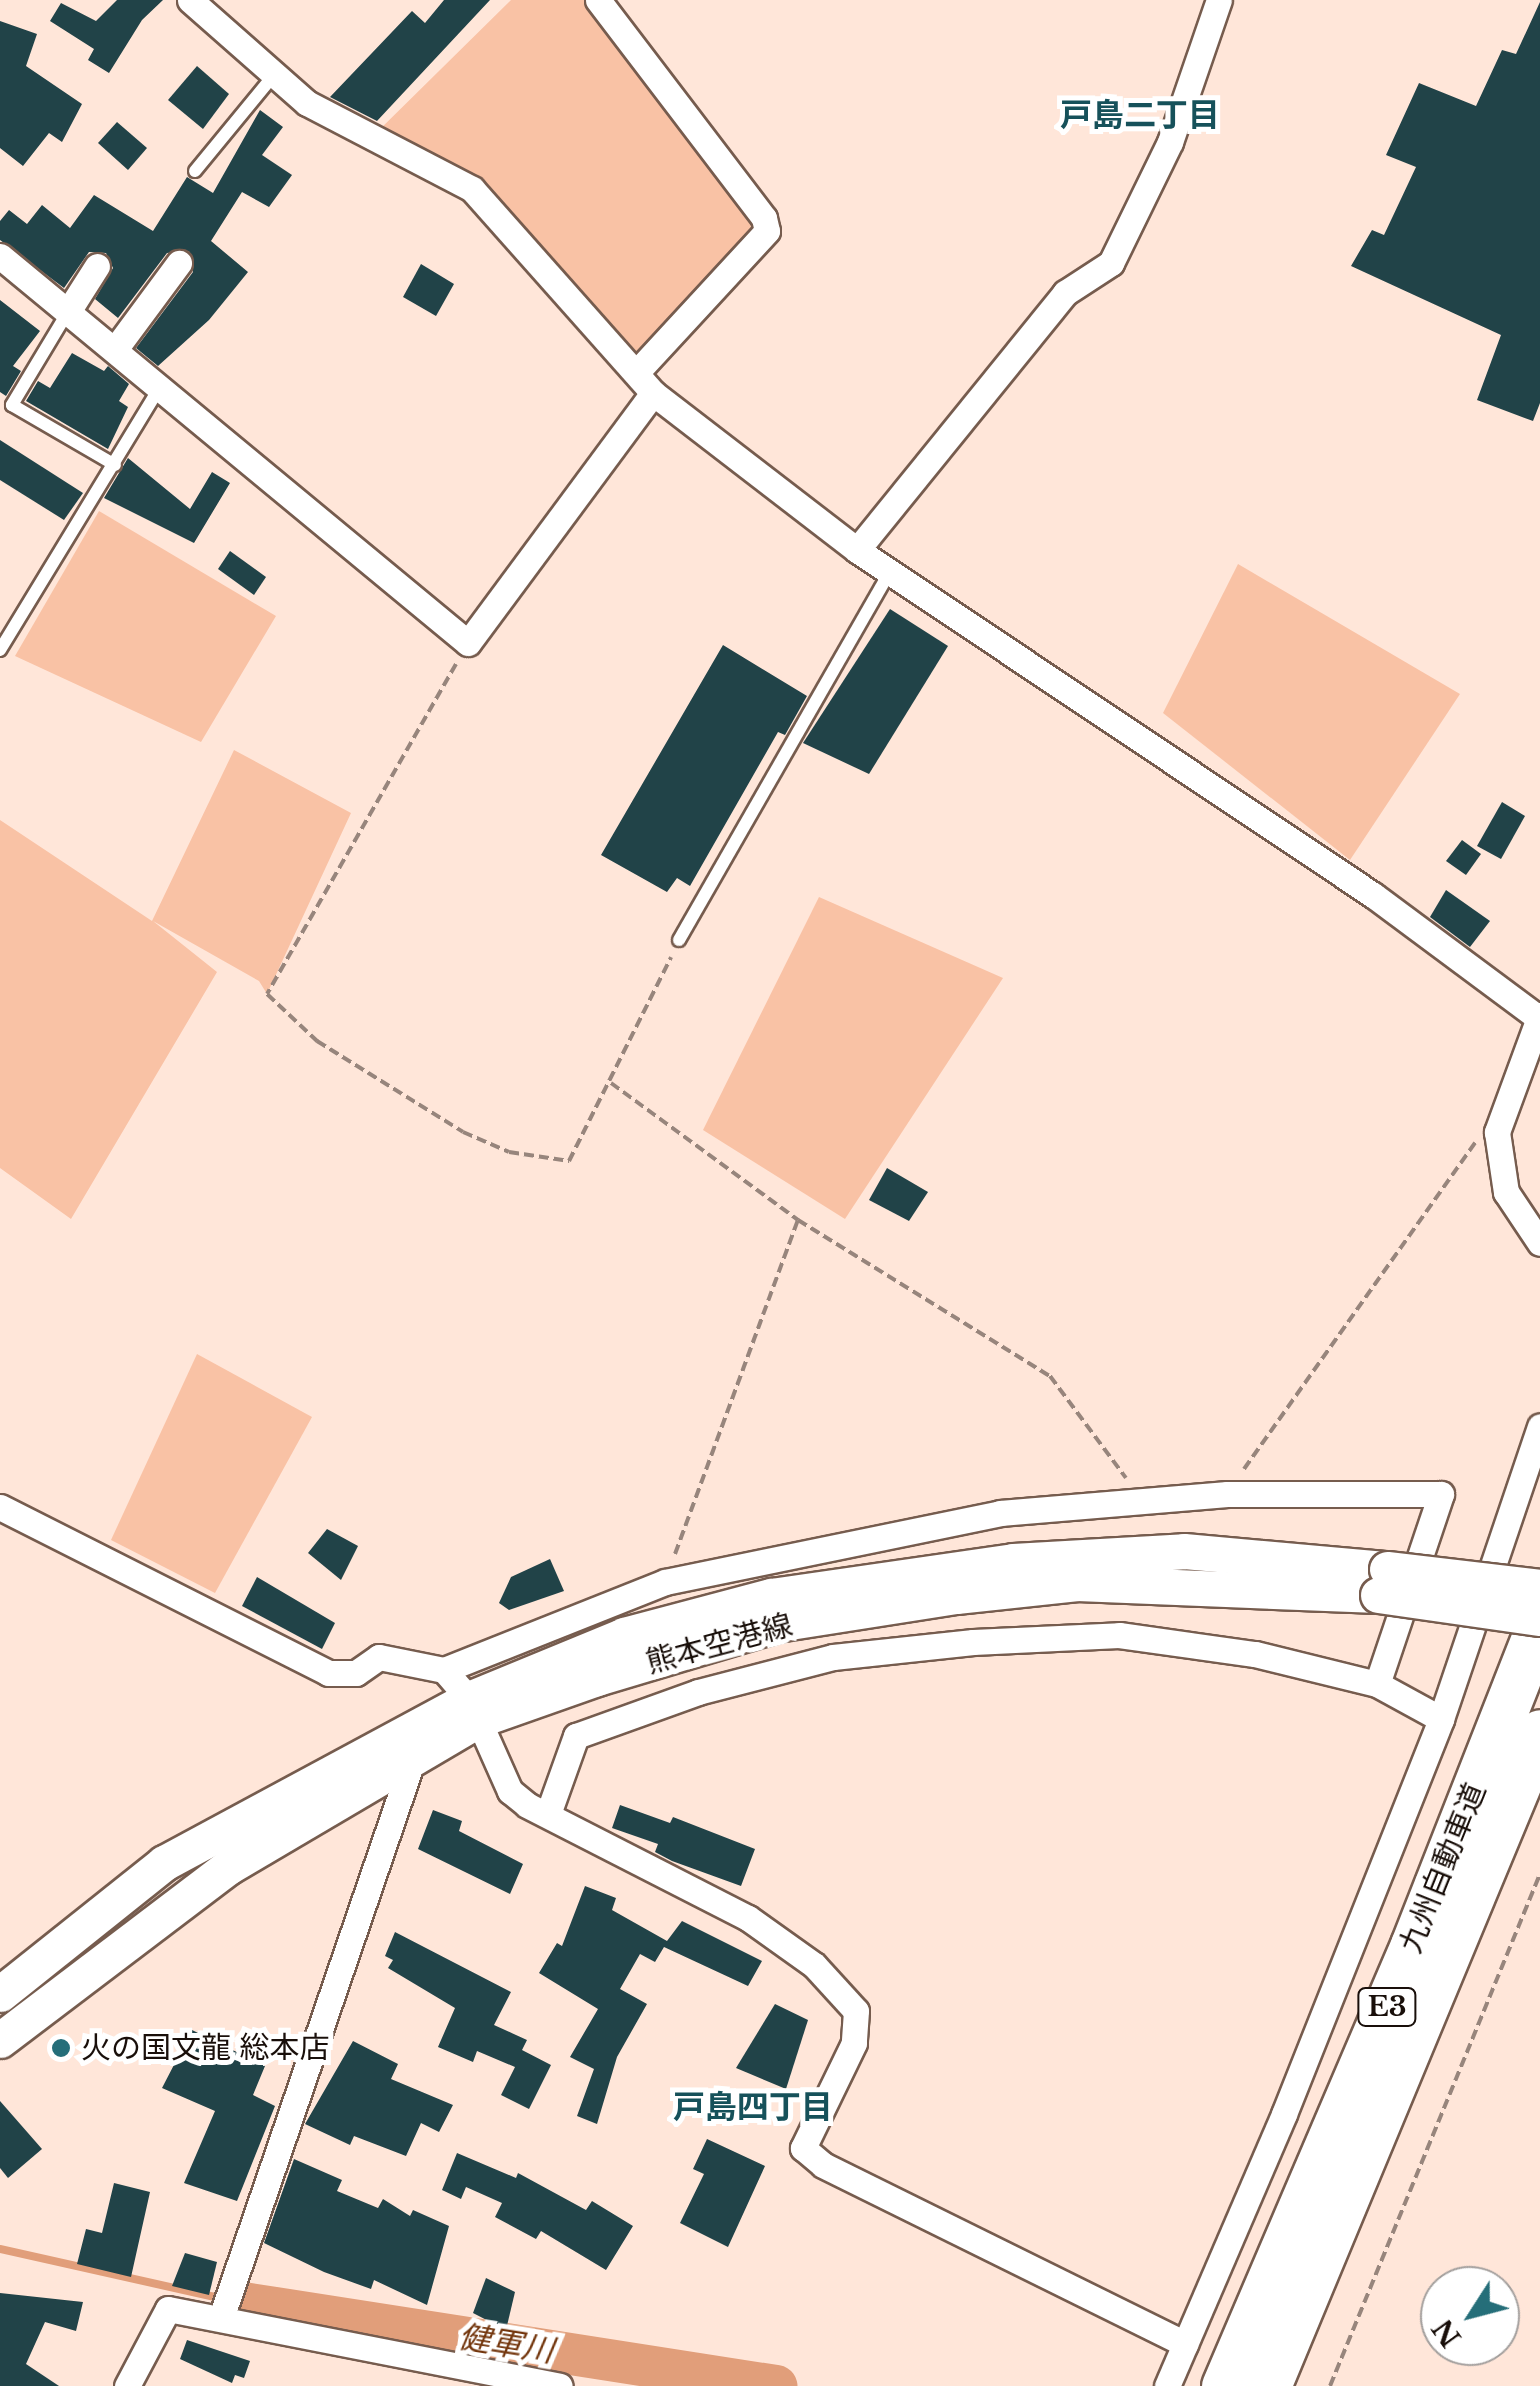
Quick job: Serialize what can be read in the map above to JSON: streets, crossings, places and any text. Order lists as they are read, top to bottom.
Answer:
{
  "streets": {
    "highway": ["九州自動車道", "E3"],
    "main road": ["熊本空港線"]
  },
  "crossings": [
    ["熊本空港線", "九州自動車道"]
  ],
  "districts": ["戸島二丁目", "戸島四丁目"],
  "water": ["健軍川"],
  "places": ["火の国文龍 総本店"],
  "north": "bottom left"
}
